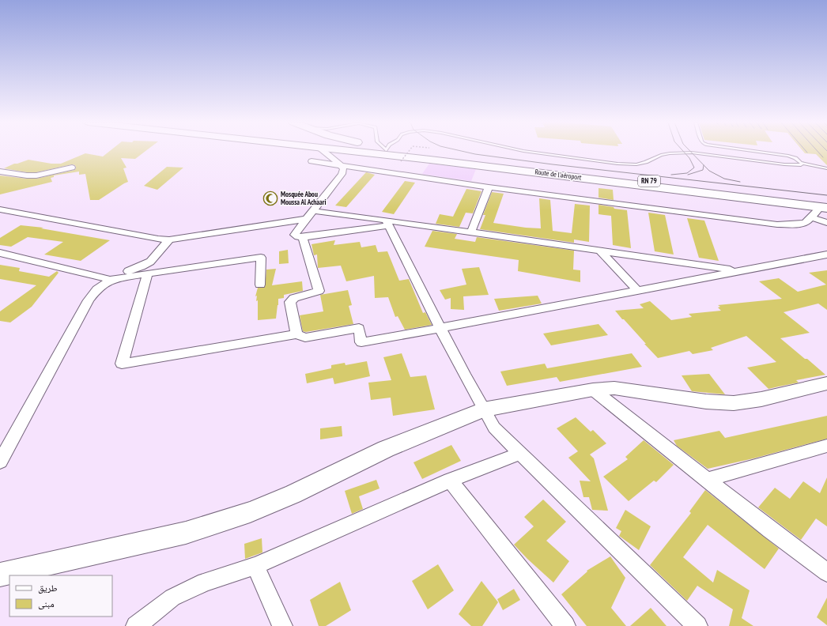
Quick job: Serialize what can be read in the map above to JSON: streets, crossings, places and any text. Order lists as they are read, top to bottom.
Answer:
{
  "streets": {
    "highway": ["Route de l'aéroport", "RN 79"]
  },
  "places": {
    "mosque": ["Mosquée Abou Moussa Al Achaari"]
  },
  "legend": ["طريق", "مبنى"]
}
